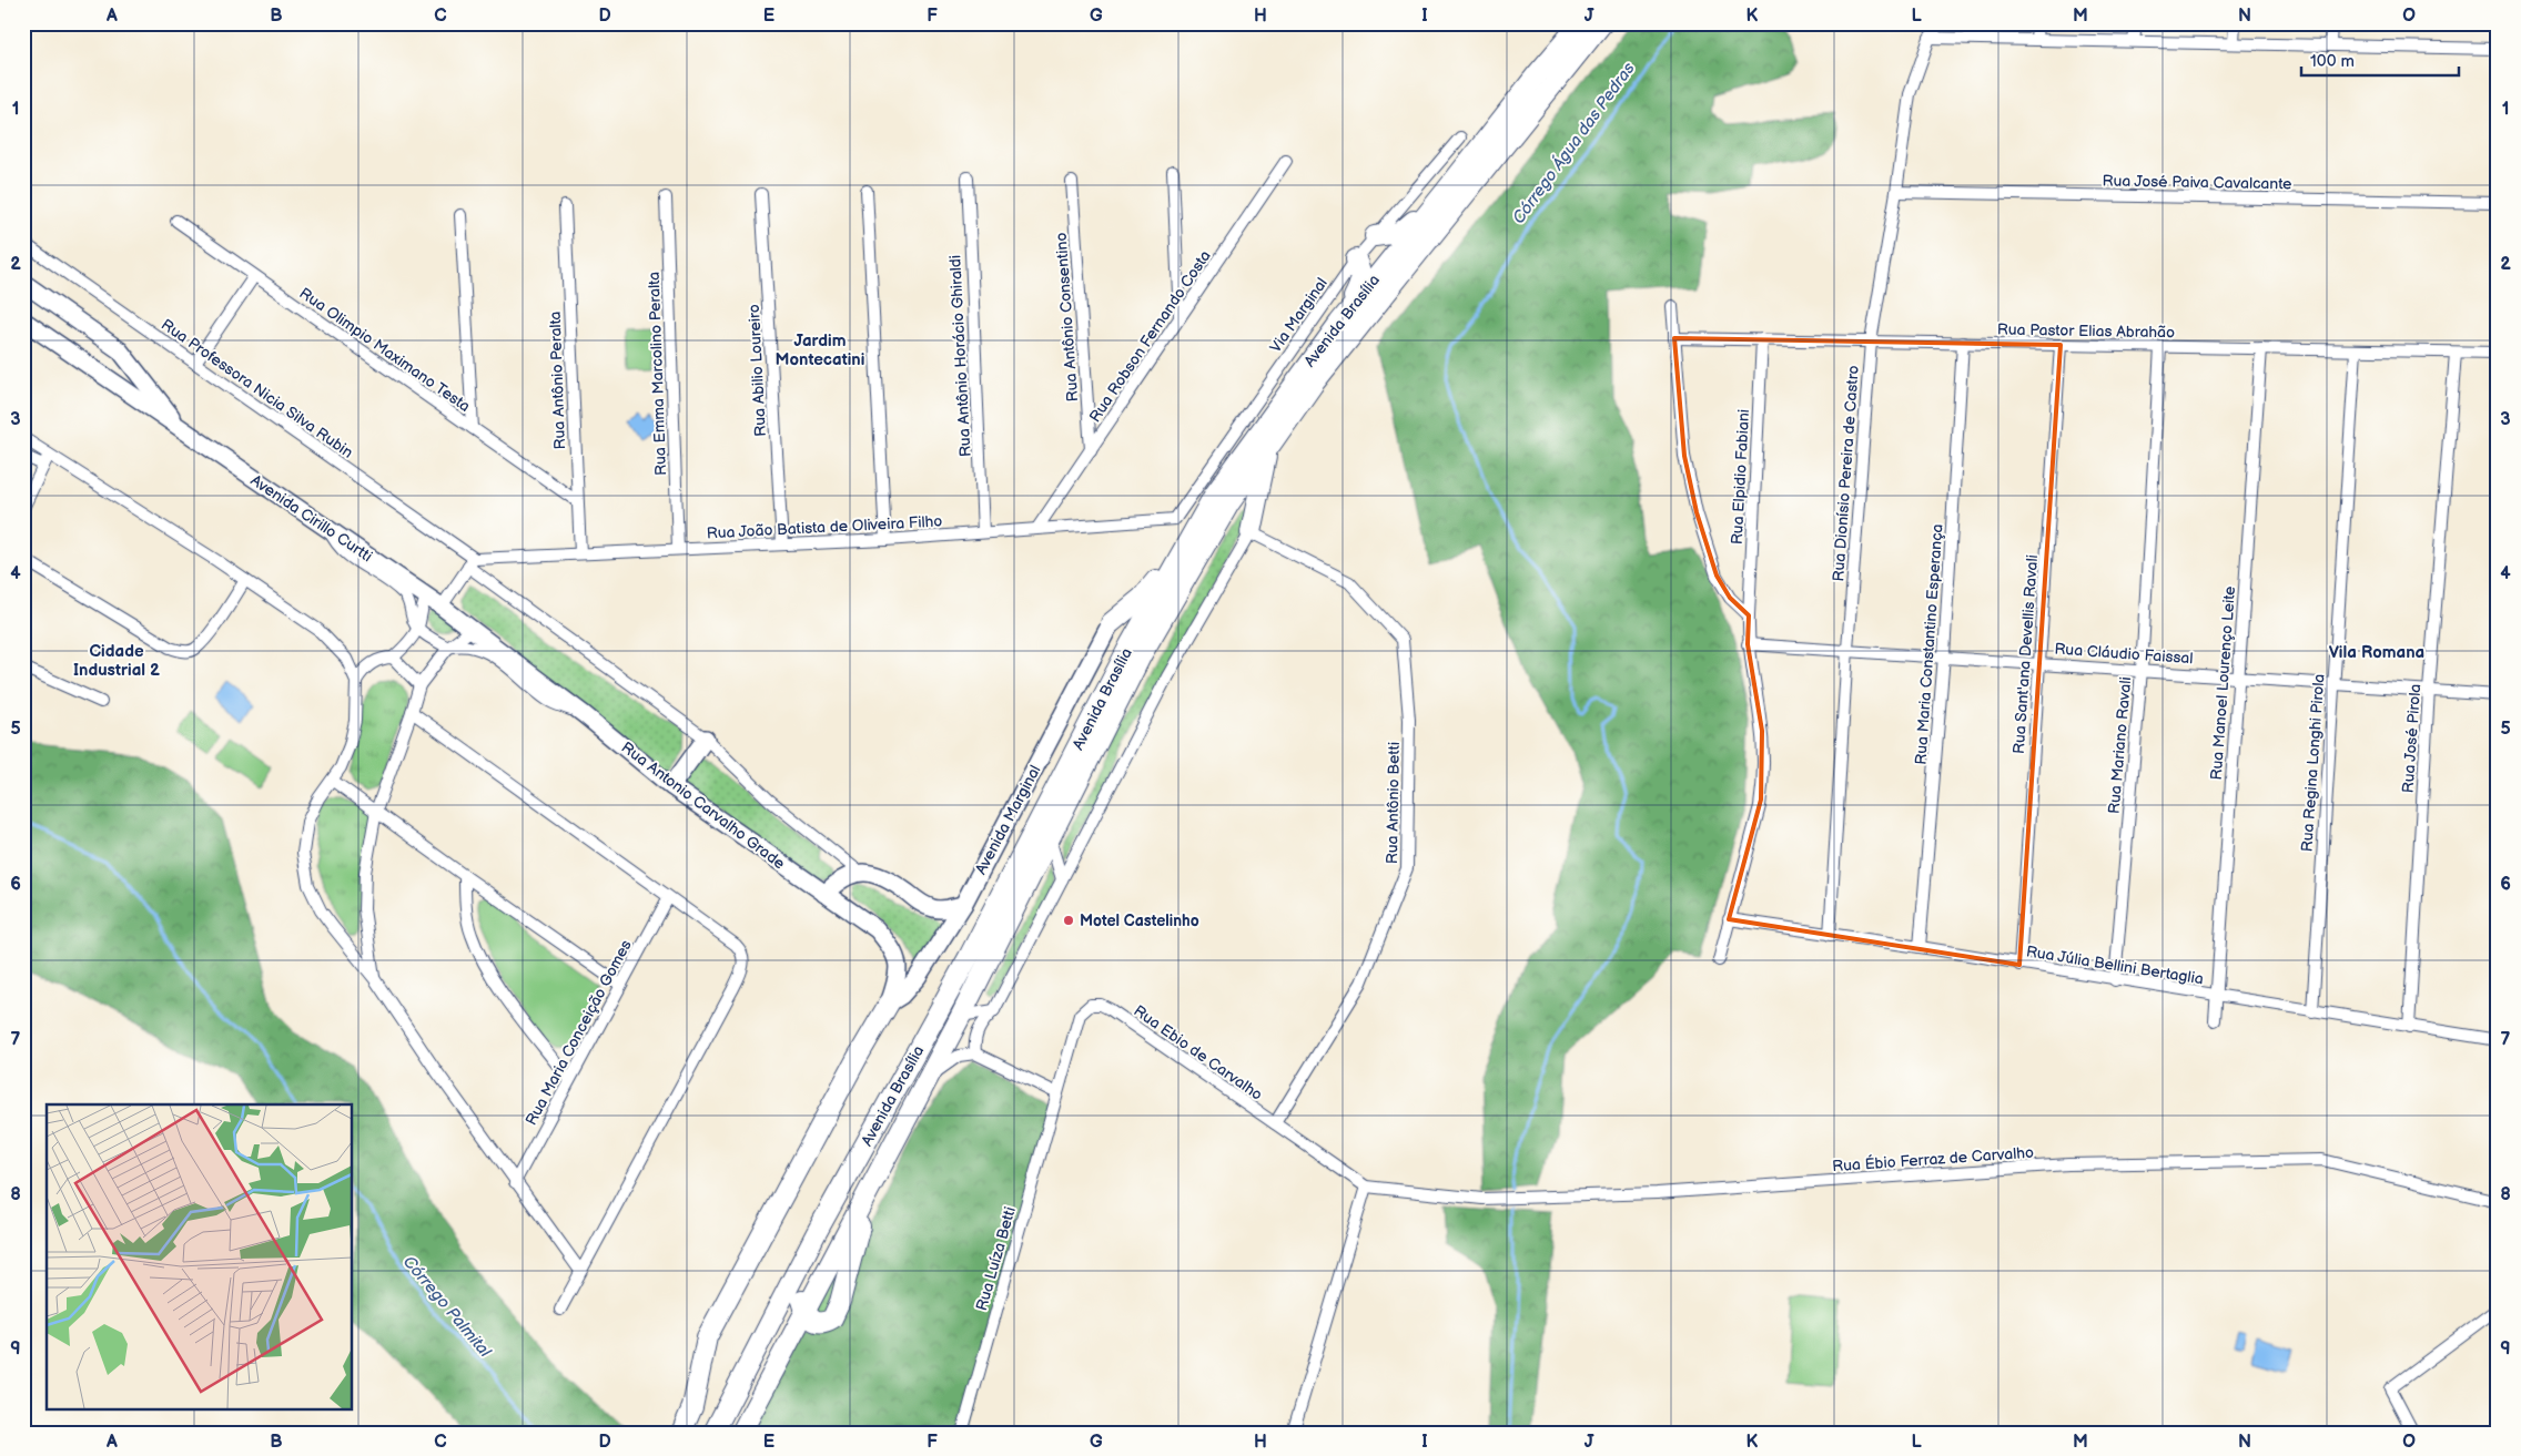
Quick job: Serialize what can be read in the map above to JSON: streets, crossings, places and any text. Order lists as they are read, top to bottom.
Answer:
{
  "streets": {
    "highway": ["Avenida Brasília"],
    "main road": ["Avenida Cirillo Curtti", "Rua Antonio Carvalho Grade", "Avenida Marginal"],
    "street": [
      "Rua José Paiva Cavalcante",
      "Via Marginal",
      "Rua Antônio Consentino",
      "Rua Pastor Elias Abrahão",
      "Rua Robson Fernando Costa",
      "Rua Olimpio Maximano Testa",
      "Rua Antônio Horácio Ghiraldi",
      "Rua Abilio Loureiro",
      "Rua Emma Marcolino Peralta",
      "Rua Antônio Peralta",
      "Rua Professora Nicia Silva Rubin",
      "Rua Dionísio Pereira de Castro",
      "Rua Elpidio Fabiani",
      "Rua João Batista de Oliveira Filho",
      "Rua Maria Constantino Esperança",
      "Rua Cláudio Faissal",
      "Rua Sant'ana Devellis Ravali",
      "Rua Manoel Lourenço Leite",
      "Rua José Pirola",
      "Rua Mariano Ravali",
      "Rua Regina Longhi Pirola",
      "Rua Antônio Betti",
      "Rua Júlia Bellini Bertaglia",
      "Rua Maria Conceição Gomes",
      "Rua Ebio de Carvalho",
      "Rua Ébio Ferraz de Carvalho",
      "Rua Luíza Betti"
    ]
  },
  "crossings": [
    ["Rua José Paiva Cavalcante", "Rua Dionísio Pereira de Castro"],
    ["Via Marginal", "Rua João Batista de Oliveira Filho"],
    ["Rua Antônio Consentino", "Rua Robson Fernando Costa"],
    ["Rua Pastor Elias Abrahão", "Rua Dionísio Pereira de Castro"],
    ["Rua Pastor Elias Abrahão", "Rua Elpidio Fabiani"],
    ["Rua Pastor Elias Abrahão", "Rua Maria Constantino Esperança"],
    ["Rua Pastor Elias Abrahão", "Rua Sant'ana Devellis Ravali"],
    ["Rua Pastor Elias Abrahão", "Rua Manoel Lourenço Leite"],
    ["Rua Pastor Elias Abrahão", "Rua José Pirola"],
    ["Rua Pastor Elias Abrahão", "Rua Mariano Ravali"],
    ["Rua Pastor Elias Abrahão", "Rua Regina Longhi Pirola"],
    ["Rua Robson Fernando Costa", "Rua João Batista de Oliveira Filho"],
    ["Rua Olimpio Maximano Testa", "Rua Antônio Peralta"],
    ["Rua Antônio Horácio Ghiraldi", "Rua João Batista de Oliveira Filho"],
    ["Rua Abilio Loureiro", "Rua João Batista de Oliveira Filho"],
    ["Rua Emma Marcolino Peralta", "Rua João Batista de Oliveira Filho"],
    ["Rua Antônio Peralta", "Rua João Batista de Oliveira Filho"],
    ["Rua Professora Nicia Silva Rubin", "Rua João Batista de Oliveira Filho"],
    ["Rua Dionísio Pereira de Castro", "Rua Cláudio Faissal"],
    ["Rua Dionísio Pereira de Castro", "Rua Júlia Bellini Bertaglia"],
    ["Rua Elpidio Fabiani", "Rua Cláudio Faissal"],
    ["Rua Elpidio Fabiani", "Rua Júlia Bellini Bertaglia"],
    ["Avenida Cirillo Curtti", "Rua Antonio Carvalho Grade"],
    ["Rua Maria Constantino Esperança", "Rua Cláudio Faissal"],
    ["Rua Maria Constantino Esperança", "Rua Júlia Bellini Bertaglia"],
    ["Rua Cláudio Faissal", "Rua Sant'ana Devellis Ravali"],
    ["Rua Cláudio Faissal", "Rua Manoel Lourenço Leite"],
    ["Rua Cláudio Faissal", "Rua José Pirola"],
    ["Rua Cláudio Faissal", "Rua Mariano Ravali"],
    ["Rua Cláudio Faissal", "Rua Regina Longhi Pirola"],
    ["Rua Sant'ana Devellis Ravali", "Rua Júlia Bellini Bertaglia"],
    ["Rua Manoel Lourenço Leite", "Rua Júlia Bellini Bertaglia"],
    ["Rua José Pirola", "Rua Júlia Bellini Bertaglia"],
    ["Rua Mariano Ravali", "Rua Júlia Bellini Bertaglia"],
    ["Rua Regina Longhi Pirola", "Rua Júlia Bellini Bertaglia"],
    ["Rua Antônio Betti", "Rua Ebio de Carvalho"],
    ["Rua Antonio Carvalho Grade", "Avenida Marginal"],
    ["Rua Ebio de Carvalho", "Rua Ébio Ferraz de Carvalho"],
    ["Rua Ebio de Carvalho", "Rua Luíza Betti"]
  ],
  "districts": ["Jardim Montecatini", "Cidade Industrial 2", "Vila Romana"],
  "water": ["Córrego Água das Pedras", "Córrego Palmital"],
  "places": ["Motel Castelinho"],
  "scale_bar": "100 m",
  "grid": {
    "columns": [
      "A",
      "B",
      "C",
      "D",
      "E",
      "F",
      "G",
      "H",
      "I",
      "J",
      "K",
      "L",
      "M",
      "N",
      "O"
    ],
    "rows": [
      "1",
      "2",
      "3",
      "4",
      "5",
      "6",
      "7",
      "8",
      "9"
    ]
  }
}
